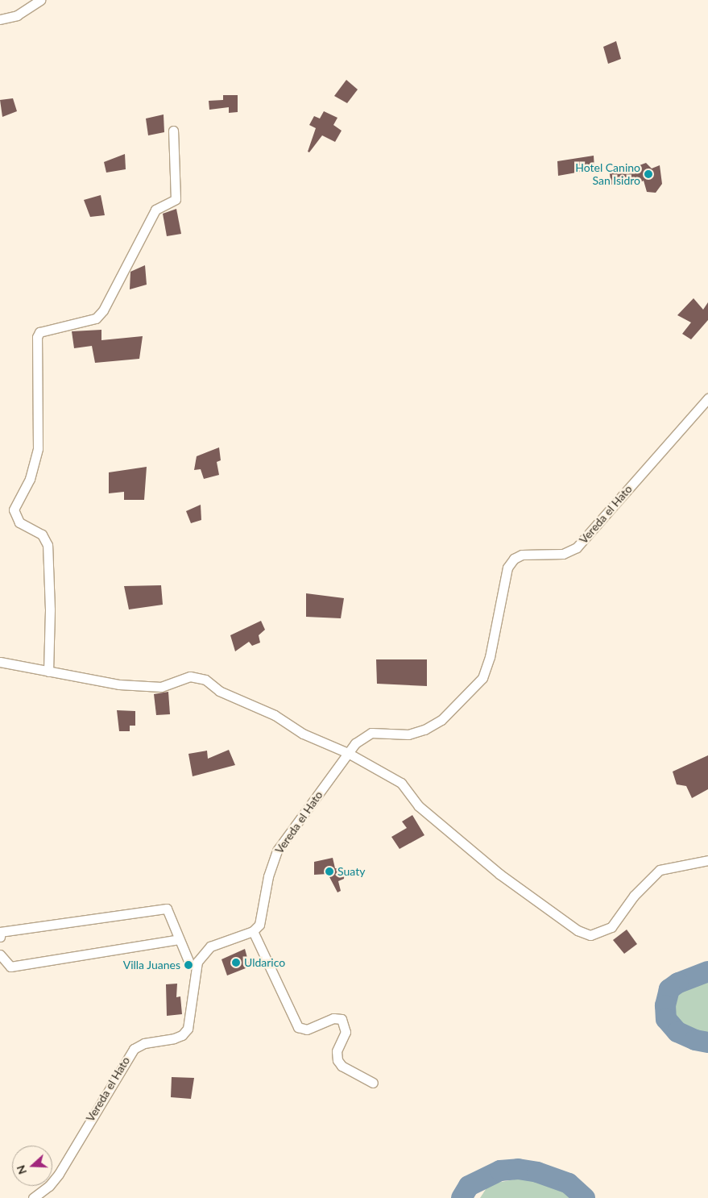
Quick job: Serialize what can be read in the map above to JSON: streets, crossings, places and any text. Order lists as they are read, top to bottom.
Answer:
{
  "streets": {
    "street": ["Vereda el Hato"]
  },
  "places": [
    "Hotel Canino San Isidro",
    "Suaty",
    "Uldarico",
    "Villa Juanes"
  ],
  "north": "left"
}
